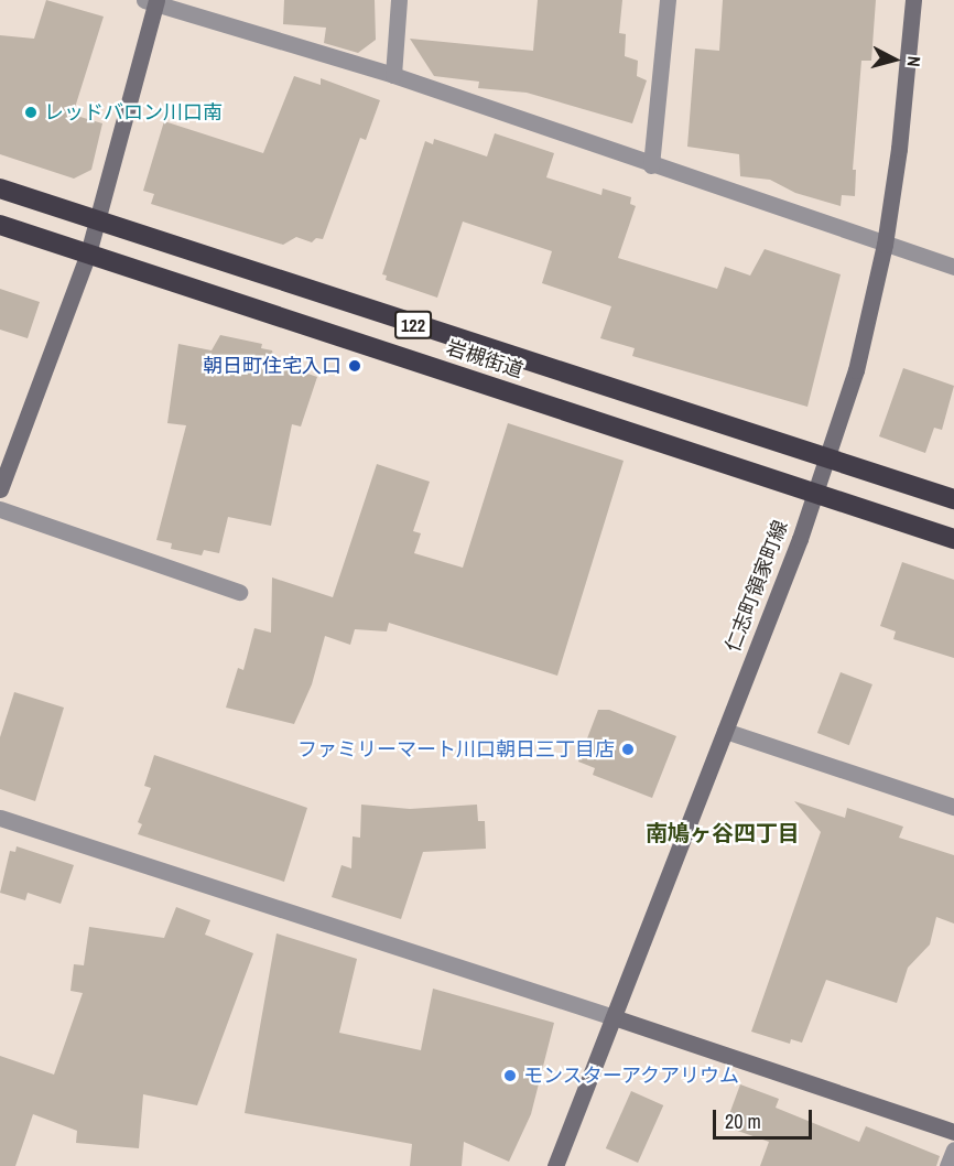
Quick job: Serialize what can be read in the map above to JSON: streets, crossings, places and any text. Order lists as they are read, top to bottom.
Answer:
{
  "streets": {
    "highway": ["122", "岩槻街道"],
    "street": ["仁志町領家町線"]
  },
  "crossings": [
    ["岩槻街道", "仁志町領家町線"]
  ],
  "districts": ["南鳩ヶ谷四丁目"],
  "places": [
    "レッドバロン川口南",
    "朝日町住宅入口",
    "ファミリーマート川口朝日三丁目店",
    "モンスターアクアリウム"
  ],
  "scale_bar": "20 m",
  "north": "right"
}
